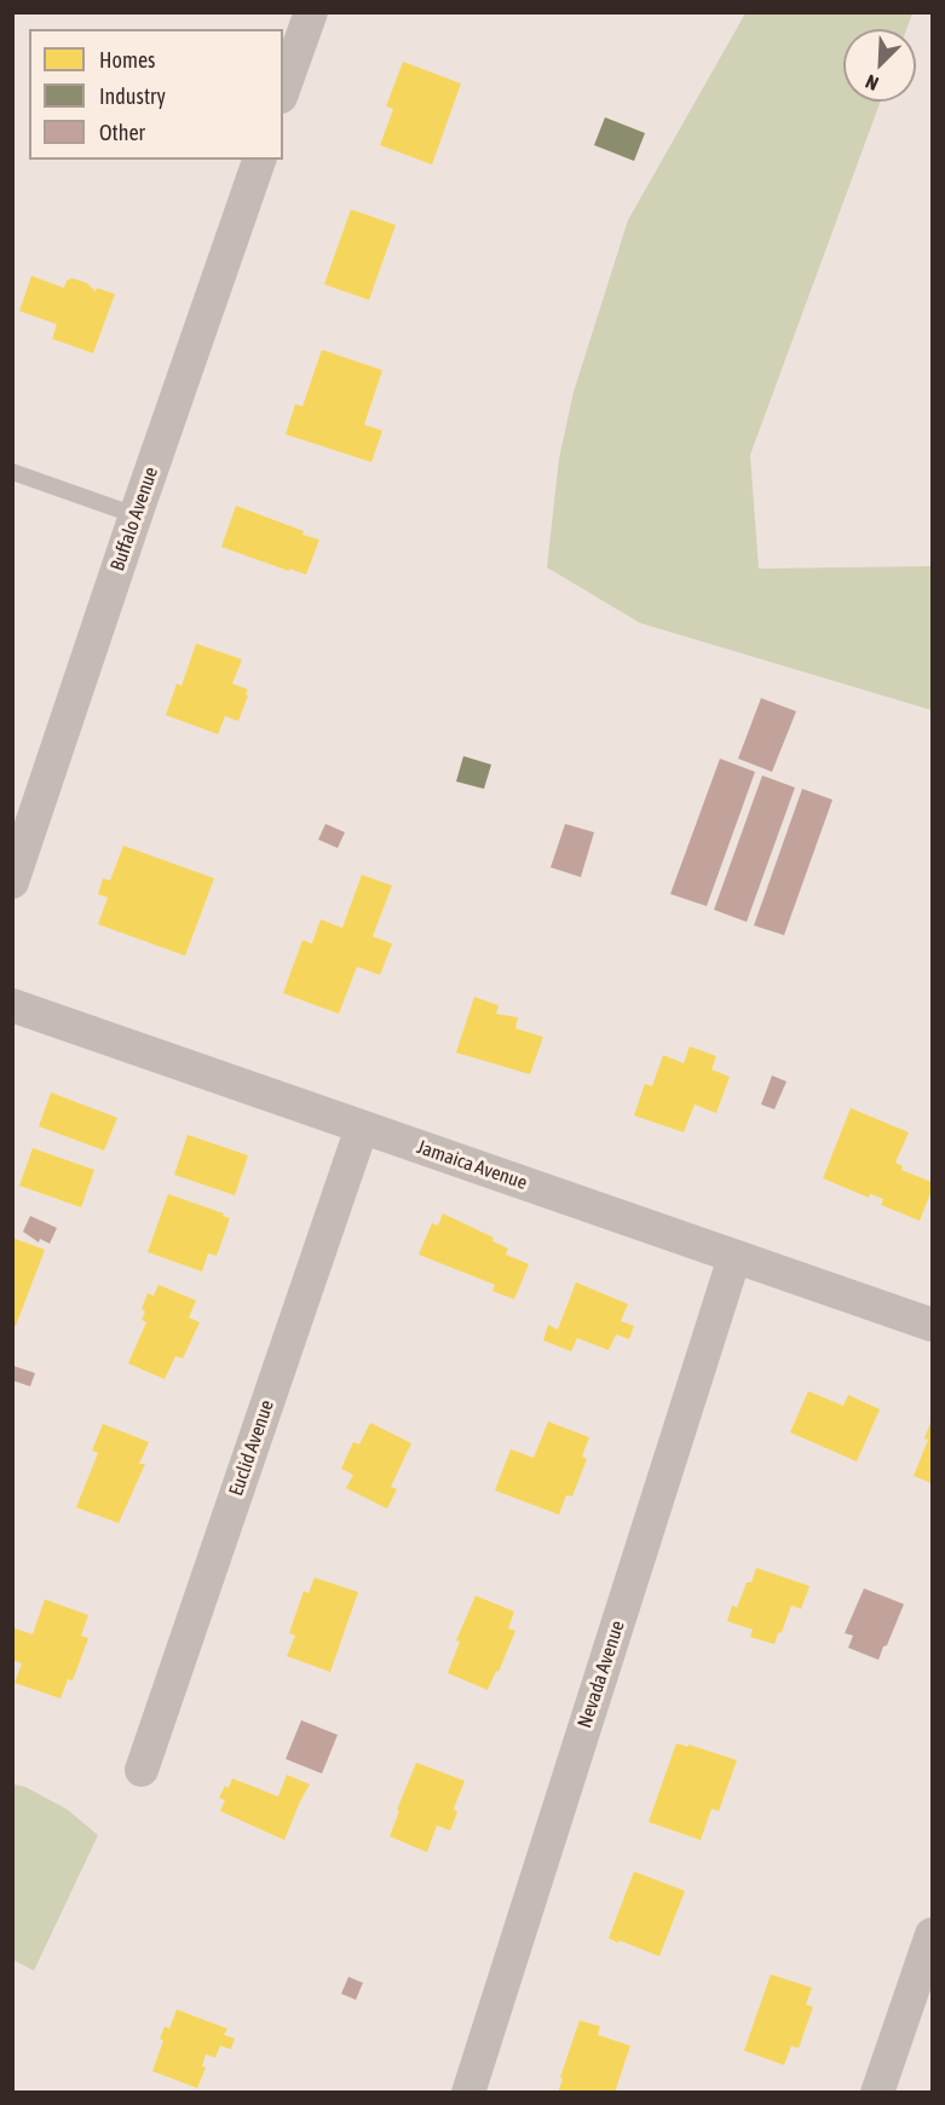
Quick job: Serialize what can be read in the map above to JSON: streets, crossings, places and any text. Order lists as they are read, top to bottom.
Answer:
{
  "streets": {
    "street": [
      "Buffalo Avenue",
      "Jamaica Avenue",
      "Euclid Avenue",
      "Nevada Avenue"
    ]
  },
  "crossings": [
    ["Jamaica Avenue", "Euclid Avenue"],
    ["Jamaica Avenue", "Nevada Avenue"]
  ],
  "legend": ["Homes", "Industry", "Other"],
  "north": "bottom left"
}
